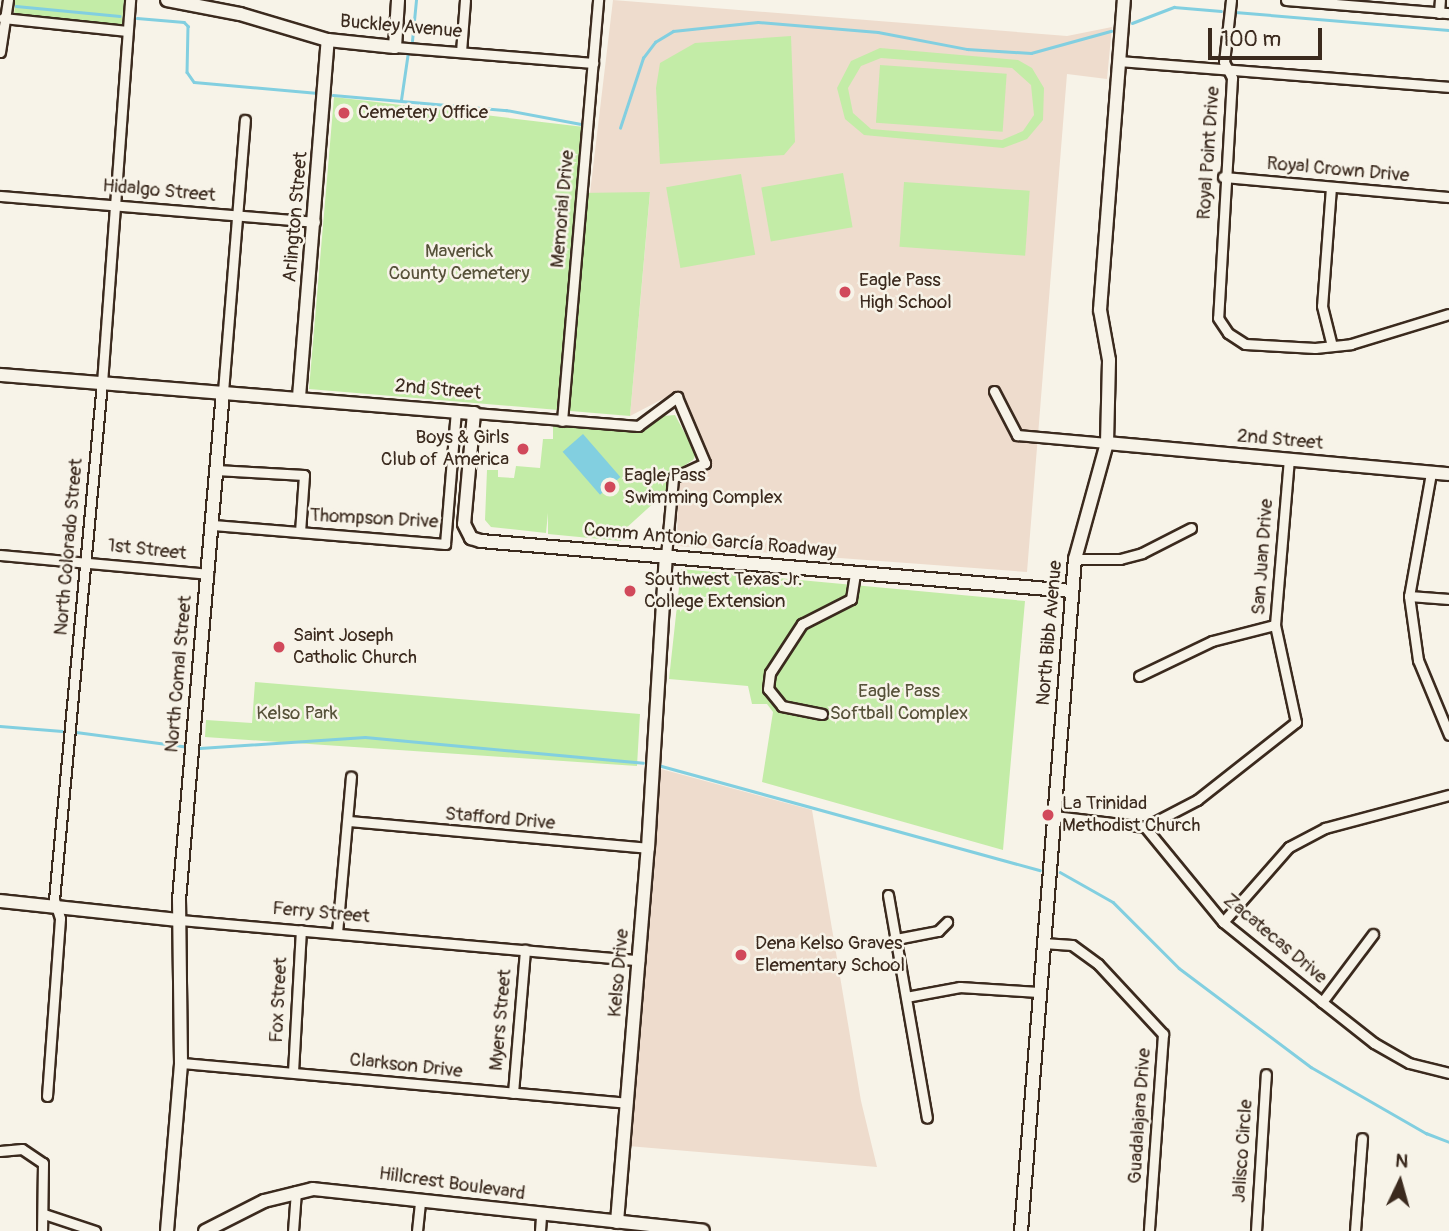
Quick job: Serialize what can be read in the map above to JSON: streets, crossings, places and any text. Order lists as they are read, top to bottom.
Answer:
{
  "streets": {
    "street": [
      "Buckley Avenue",
      "Royal Point Drive",
      "Royal Crown Drive",
      "Hidalgo Street",
      "Memorial Drive",
      "Arlington Street",
      "2nd Street",
      "Thompson Drive",
      "Comm Antonio García Roadway",
      "North Colorado Street",
      "1st Street",
      "San Juan Drive",
      "North Bibb Avenue",
      "North Comal Street",
      "Stafford Drive",
      "Ferry Street",
      "Zacatecas Drive",
      "Kelso Drive",
      "Fox Street",
      "Myers Street",
      "Clarkson Drive",
      "Guadalajara Drive",
      "Jalisco Circle",
      "Hillcrest Boulevard"
    ]
  },
  "crossings": [
    ["Buckley Avenue", "Memorial Drive"],
    ["Buckley Avenue", "Arlington Street"],
    ["Royal Point Drive", "Royal Crown Drive"],
    ["Hidalgo Street", "Arlington Street"],
    ["Hidalgo Street", "North Colorado Street"],
    ["Hidalgo Street", "North Comal Street"],
    ["Memorial Drive", "2nd Street"],
    ["Arlington Street", "2nd Street"],
    ["2nd Street", "Thompson Drive"],
    ["2nd Street", "Comm Antonio García Roadway"],
    ["2nd Street", "North Colorado Street"],
    ["2nd Street", "San Juan Drive"],
    ["2nd Street", "North Bibb Avenue"],
    ["2nd Street", "North Comal Street"],
    ["2nd Street", "Kelso Drive"],
    ["Thompson Drive", "North Comal Street"],
    ["Comm Antonio García Roadway", "North Bibb Avenue"],
    ["Comm Antonio García Roadway", "Kelso Drive"],
    ["North Colorado Street", "1st Street"],
    ["North Colorado Street", "Ferry Street"],
    ["1st Street", "North Comal Street"],
    ["San Juan Drive", "Zacatecas Drive"],
    ["North Bibb Avenue", "Guadalajara Drive"],
    ["North Comal Street", "Ferry Street"],
    ["North Comal Street", "Clarkson Drive"],
    ["Stafford Drive", "Kelso Drive"],
    ["Ferry Street", "Kelso Drive"],
    ["Ferry Street", "Fox Street"],
    ["Ferry Street", "Myers Street"],
    ["Kelso Drive", "Clarkson Drive"],
    ["Kelso Drive", "Hillcrest Boulevard"],
    ["Fox Street", "Clarkson Drive"],
    ["Myers Street", "Clarkson Drive"]
  ],
  "parks": ["Maverick County Cemetery", "Eagle Pass Softball Complex", "Kelso Park"],
  "places": [
    "Cemetery Office",
    "Eagle Pass High School",
    "Boys & Girls Club of America",
    "Eagle Pass Swimming Complex",
    "Southwest Texas Jr. College Extension",
    "Saint Joseph Catholic Church",
    "La Trinidad Methodist Church",
    "Dena Kelso Graves Elementary School"
  ],
  "scale_bar": "100 m",
  "north": "top"
}
